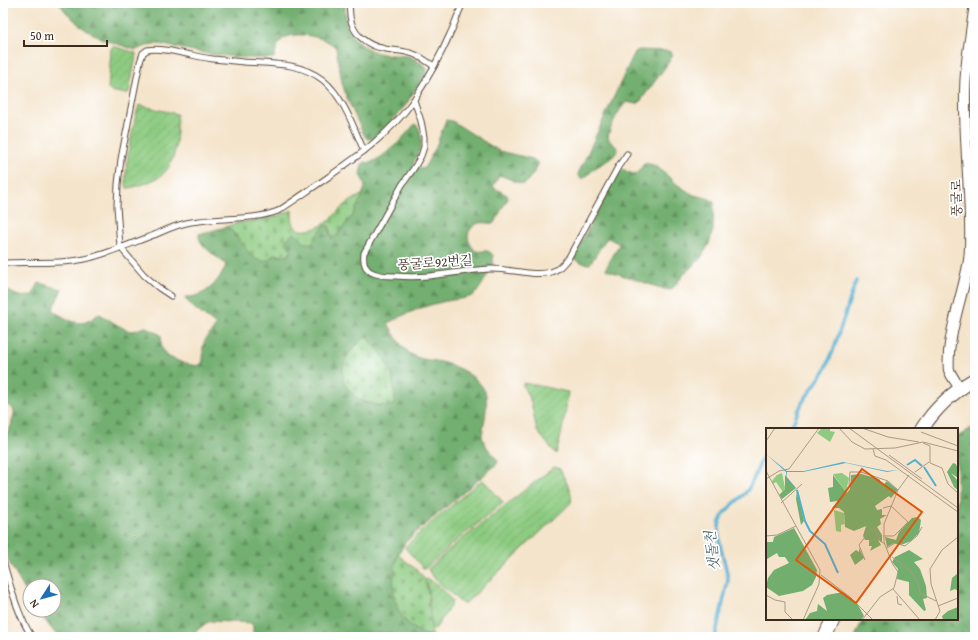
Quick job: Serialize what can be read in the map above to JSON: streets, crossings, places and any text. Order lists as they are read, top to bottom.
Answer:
{
  "streets": {
    "street": ["풍굴로"],
    "lane": ["풍굴로92번길"]
  },
  "water": ["샛돌천"],
  "scale_bar": "50 m",
  "north": "bottom left"
}
